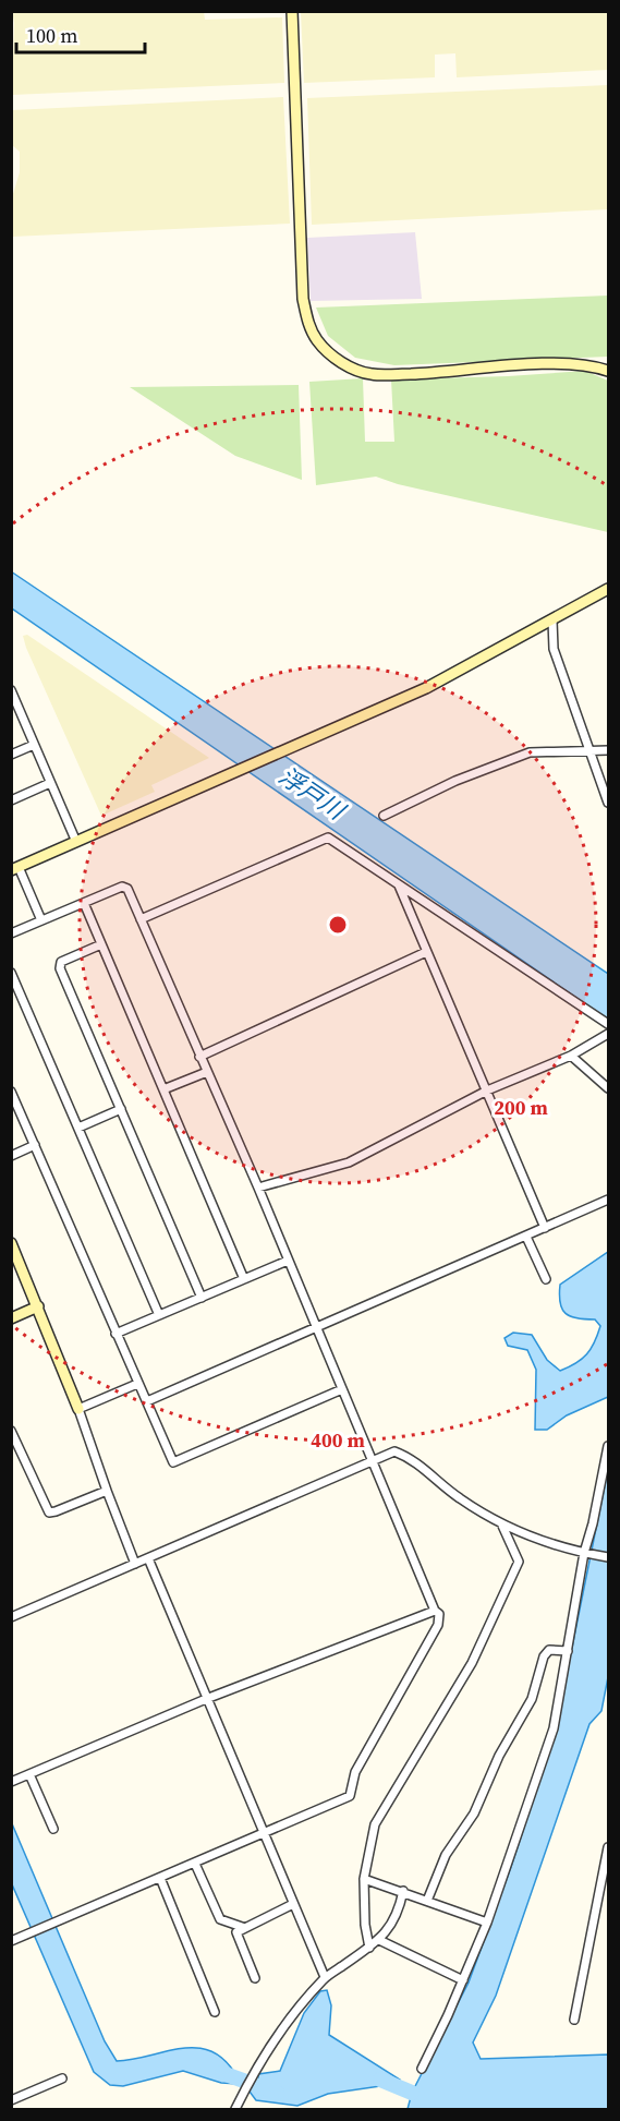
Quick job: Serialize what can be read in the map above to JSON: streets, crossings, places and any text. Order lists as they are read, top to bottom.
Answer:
{
  "water": ["浮戸川"],
  "scale_bar": "100 m",
  "rings": ["200 m", "400 m"]
}
